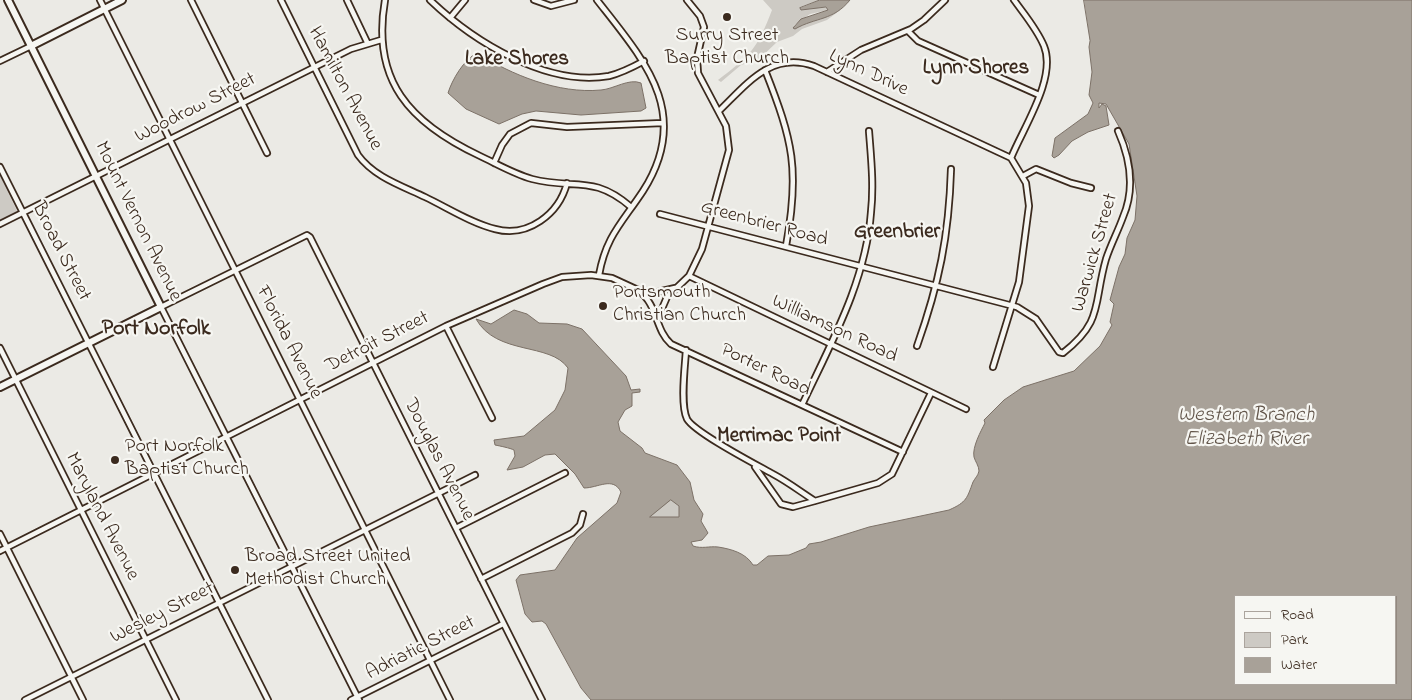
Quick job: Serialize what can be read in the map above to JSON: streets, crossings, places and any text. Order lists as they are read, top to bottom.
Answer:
{
  "streets": {
    "street": [
      "Lynn Drive",
      "Hamilton Avenue",
      "Woodrow Street",
      "Mount Vernon Avenue",
      "Greenbrier Road",
      "Broad Street",
      "Warwick Street",
      "Williamson Road",
      "Florida Avenue",
      "Detroit Street",
      "Porter Road",
      "Douglas Avenue",
      "Maryland Avenue",
      "Wesley Street",
      "Adriatic Street"
    ]
  },
  "crossings": [
    ["Hamilton Avenue", "Woodrow Street"],
    ["Woodrow Street", "Mount Vernon Avenue"],
    ["Woodrow Street", "Broad Street"],
    ["Woodrow Street", "Florida Avenue"],
    ["Mount Vernon Avenue", "Detroit Street"],
    ["Mount Vernon Avenue", "Wesley Street"],
    ["Mount Vernon Avenue", "Adriatic Street"],
    ["Greenbrier Road", "Warwick Street"],
    ["Broad Street", "Detroit Street"],
    ["Broad Street", "Wesley Street"],
    ["Florida Avenue", "Detroit Street"],
    ["Florida Avenue", "Douglas Avenue"],
    ["Florida Avenue", "Wesley Street"],
    ["Florida Avenue", "Adriatic Street"],
    ["Detroit Street", "Porter Road"],
    ["Detroit Street", "Douglas Avenue"],
    ["Detroit Street", "Maryland Avenue"],
    ["Douglas Avenue", "Wesley Street"],
    ["Douglas Avenue", "Adriatic Street"],
    ["Maryland Avenue", "Wesley Street"]
  ],
  "districts": [
    "Lake Shores",
    "Lynn Shores",
    "Greenbrier",
    "Port Norfolk",
    "Merrimac Point"
  ],
  "water": ["Western Branch Elizabeth River"],
  "places": [
    "Surry Street Baptist Church",
    "Portsmouth Christian Church",
    "Port Norfolk Baptist Church",
    "Broad Street United Methodist Church"
  ],
  "legend": ["Road", "Park", "Water"]
}
